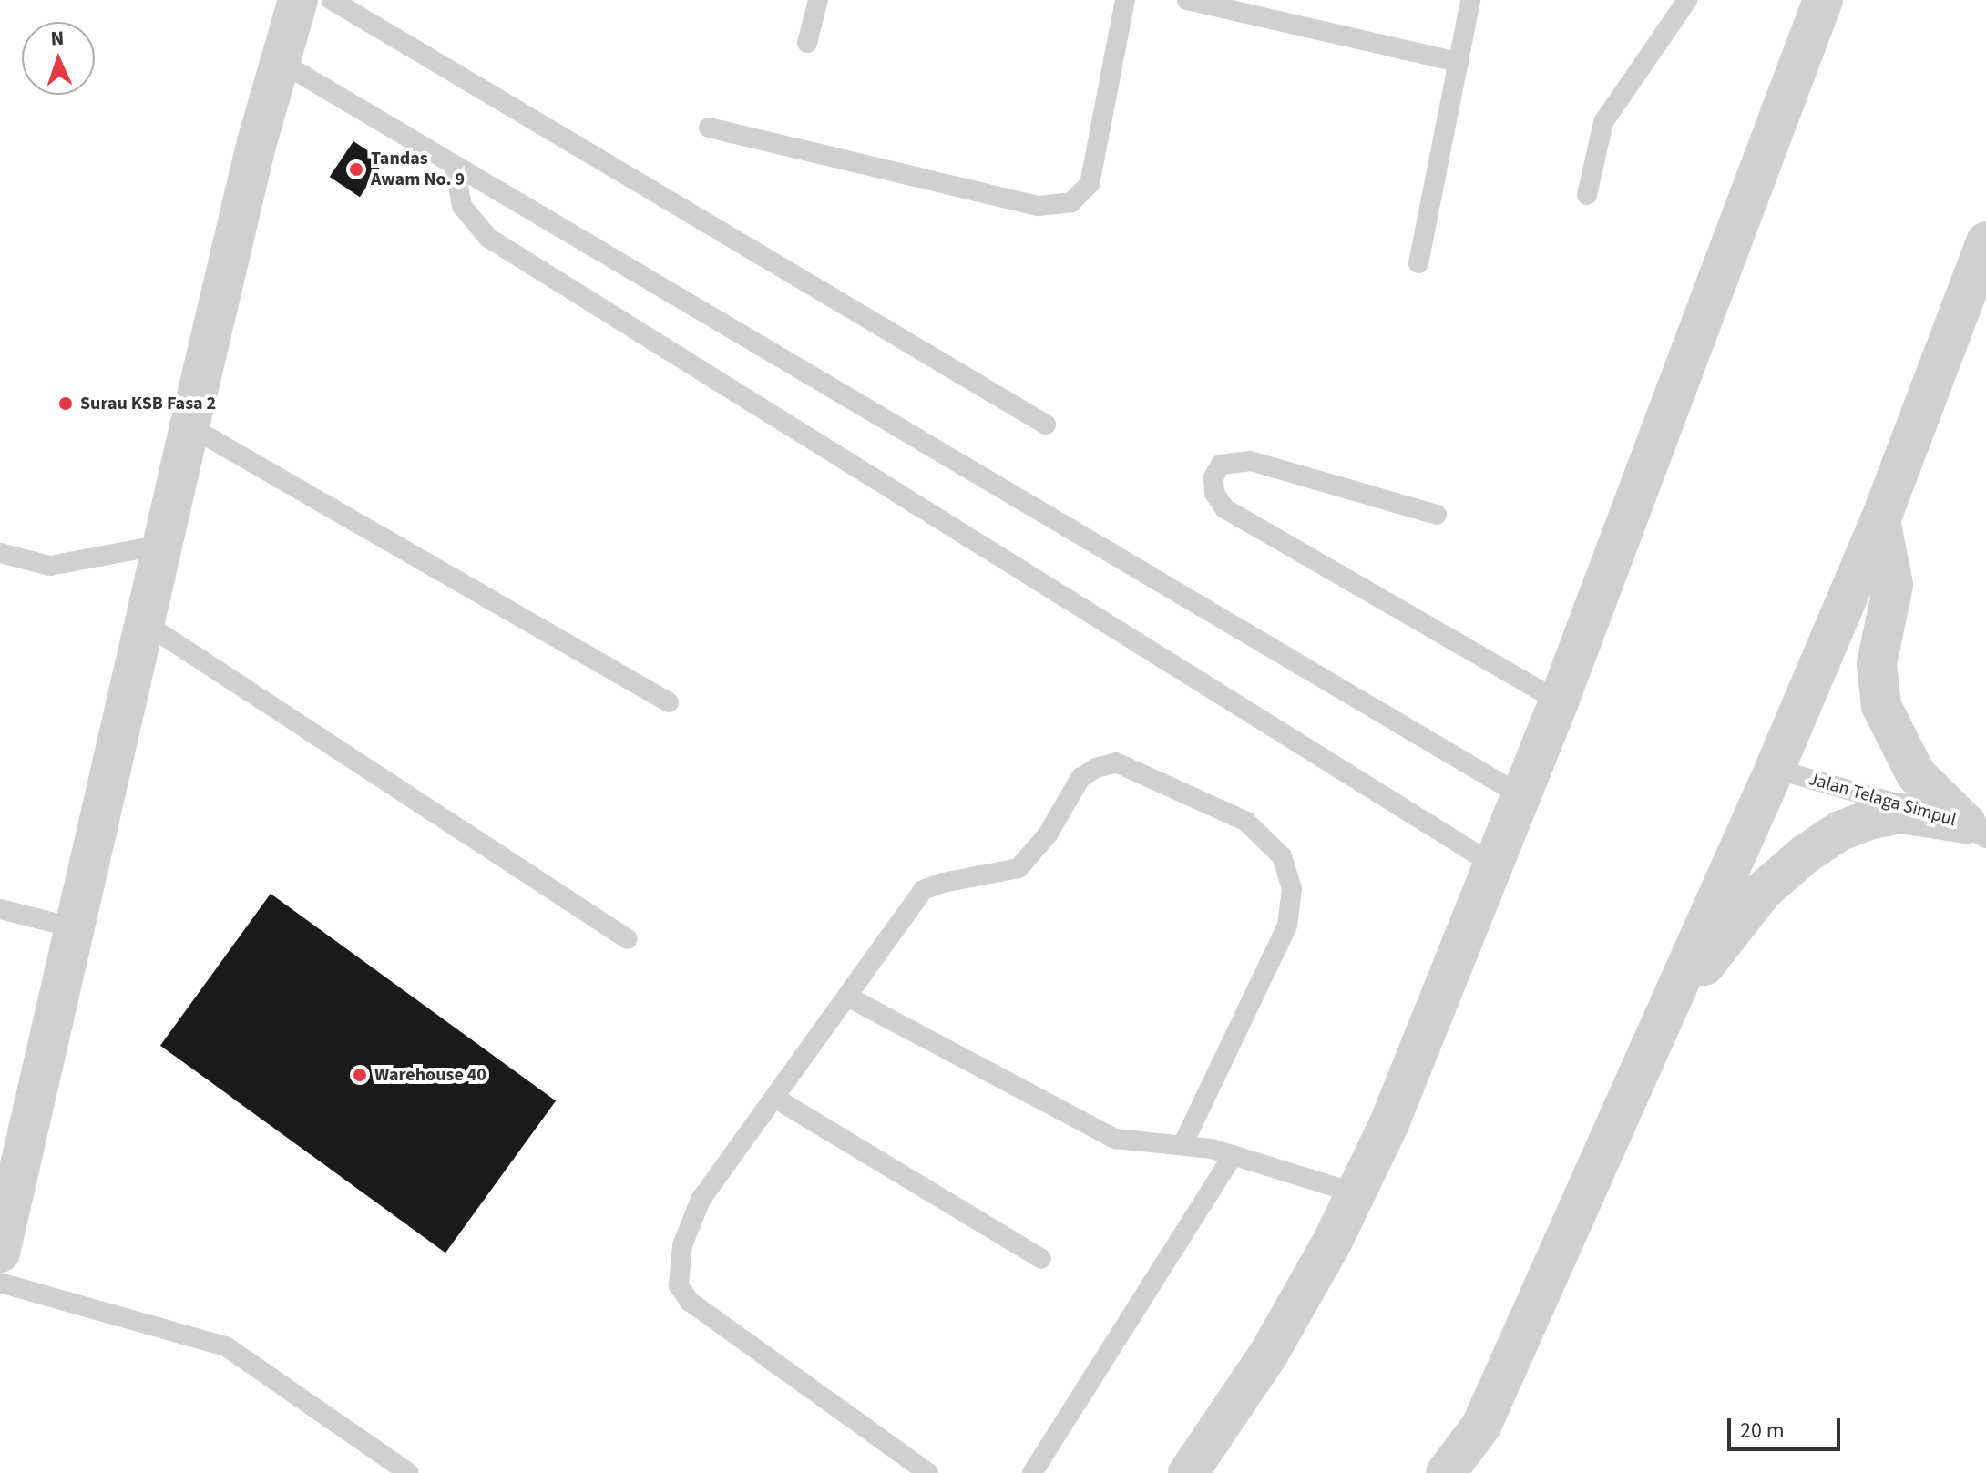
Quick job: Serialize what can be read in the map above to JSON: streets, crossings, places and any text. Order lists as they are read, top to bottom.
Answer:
{
  "streets": {
    "lane": ["Jalan Telaga Simpul"]
  },
  "places": ["Tandas Awam No. 9", "Surau KSB Fasa 2", "Warehouse 40"],
  "scale_bar": "20 m",
  "north": "top"
}
